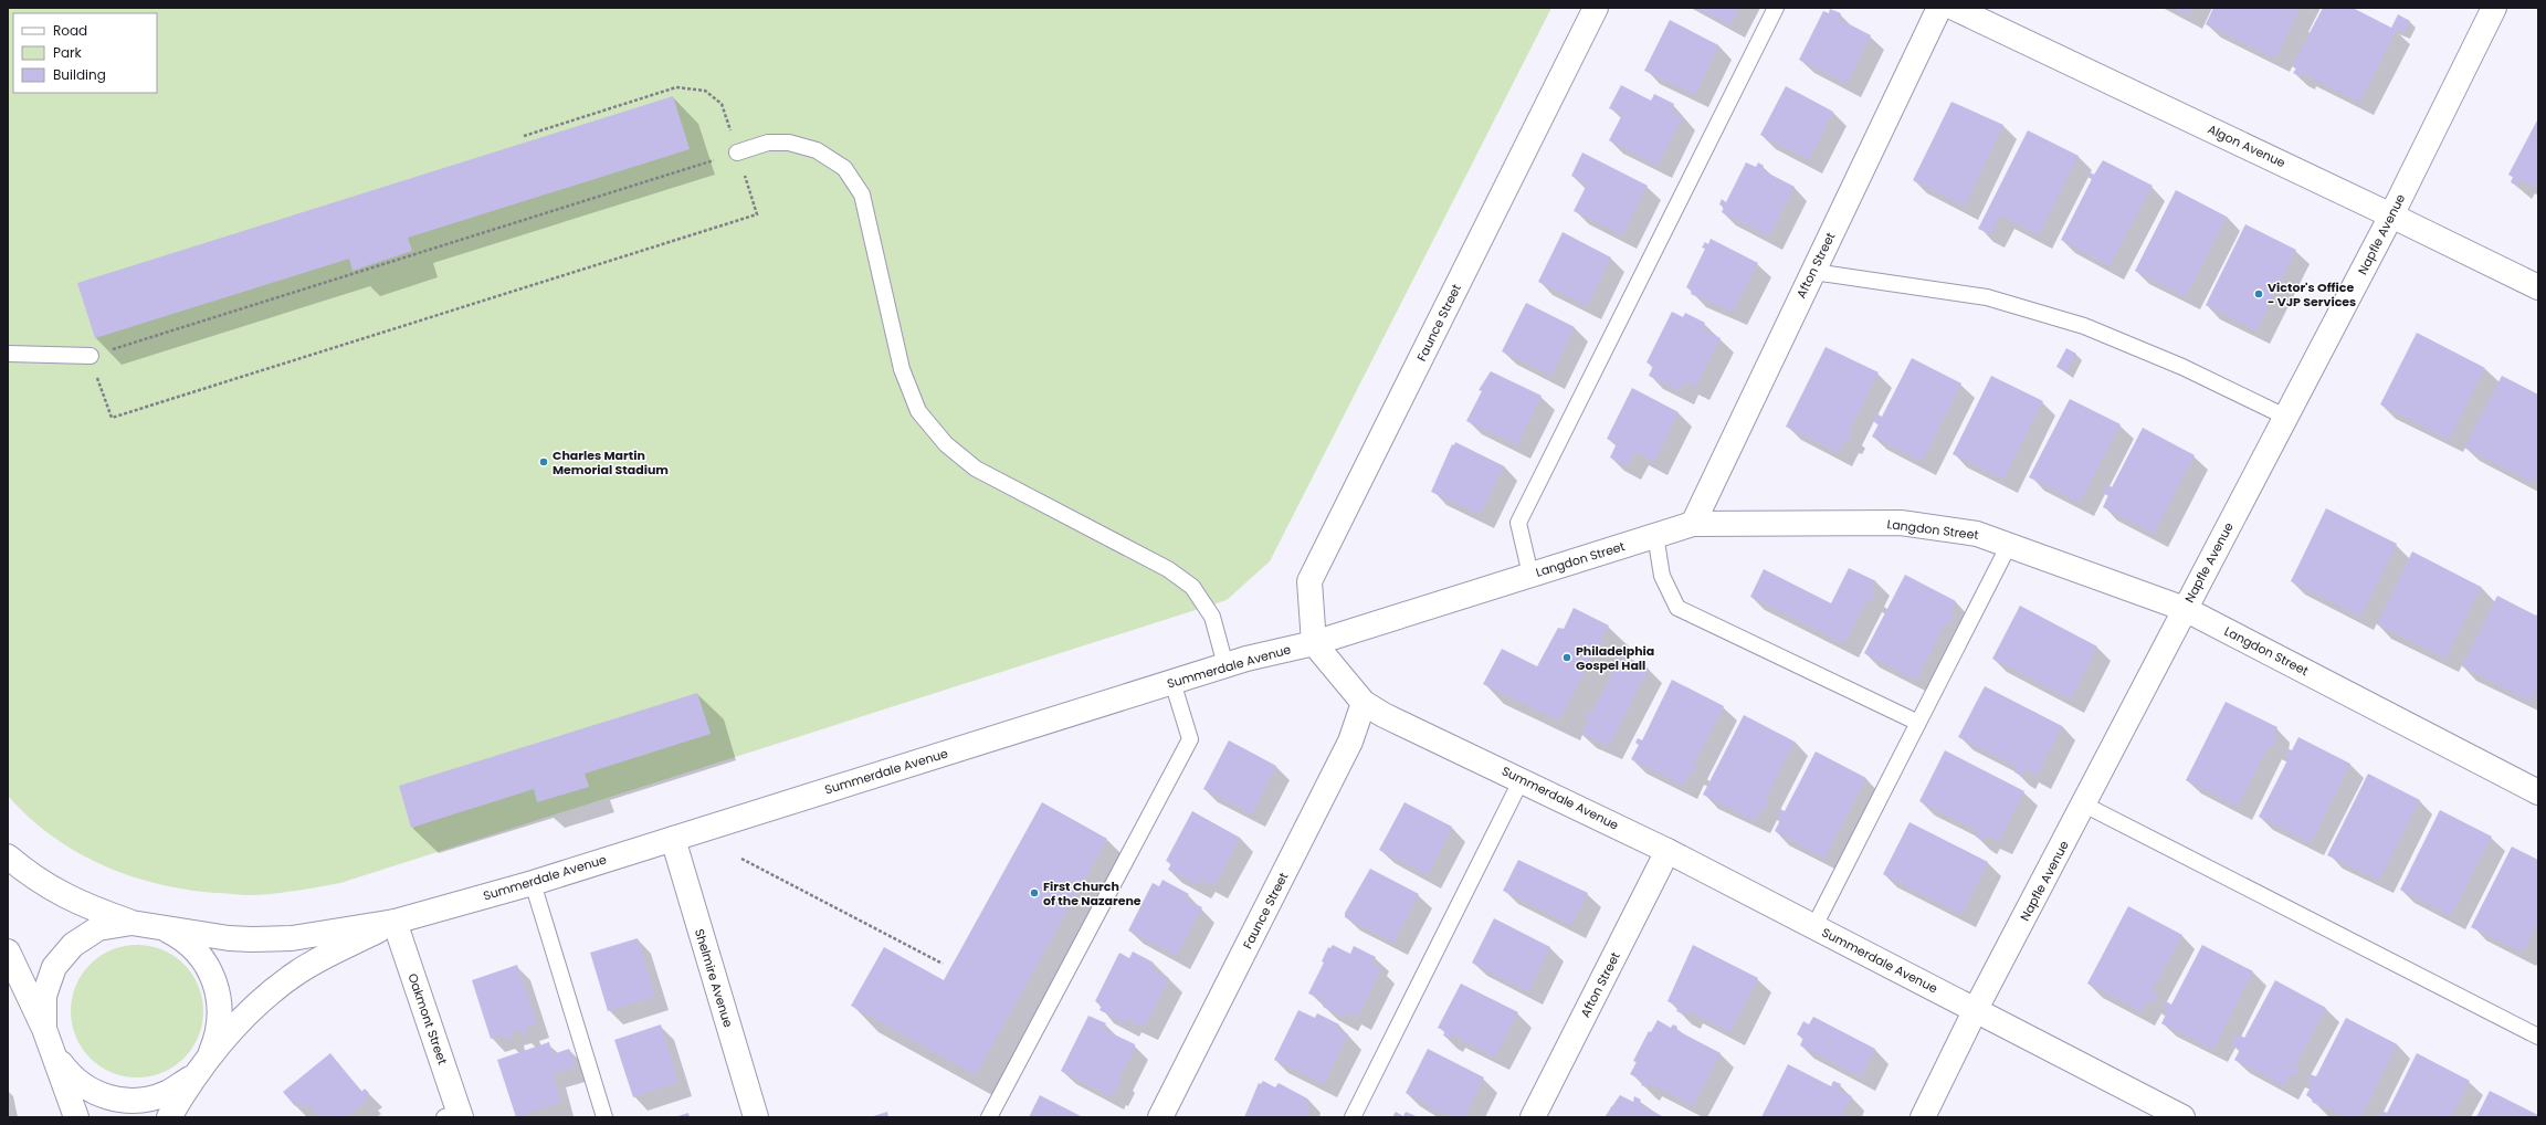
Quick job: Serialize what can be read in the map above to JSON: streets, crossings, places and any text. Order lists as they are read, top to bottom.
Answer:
{
  "streets": {
    "street": [
      "Algon Avenue",
      "Napfle Avenue",
      "Afton Street",
      "Faunce Street",
      "Langdon Street",
      "Summerdale Avenue",
      "Shelmire Avenue",
      "Oakmont Street"
    ]
  },
  "crossings": [
    ["Algon Avenue", "Napfle Avenue"],
    ["Napfle Avenue", "Langdon Street"],
    ["Napfle Avenue", "Summerdale Avenue"],
    ["Afton Street", "Langdon Street"],
    ["Afton Street", "Summerdale Avenue"],
    ["Faunce Street", "Langdon Street"],
    ["Faunce Street", "Summerdale Avenue"],
    ["Langdon Street", "Summerdale Avenue"],
    ["Summerdale Avenue", "Shelmire Avenue"],
    ["Summerdale Avenue", "Oakmont Street"]
  ],
  "places": [
    "Victor's Office - VJP Services",
    "Charles Martin Memorial Stadium",
    "Philadelphia Gospel Hall",
    "First Church of the Nazarene"
  ],
  "legend": ["Road", "Park", "Building"]
}
